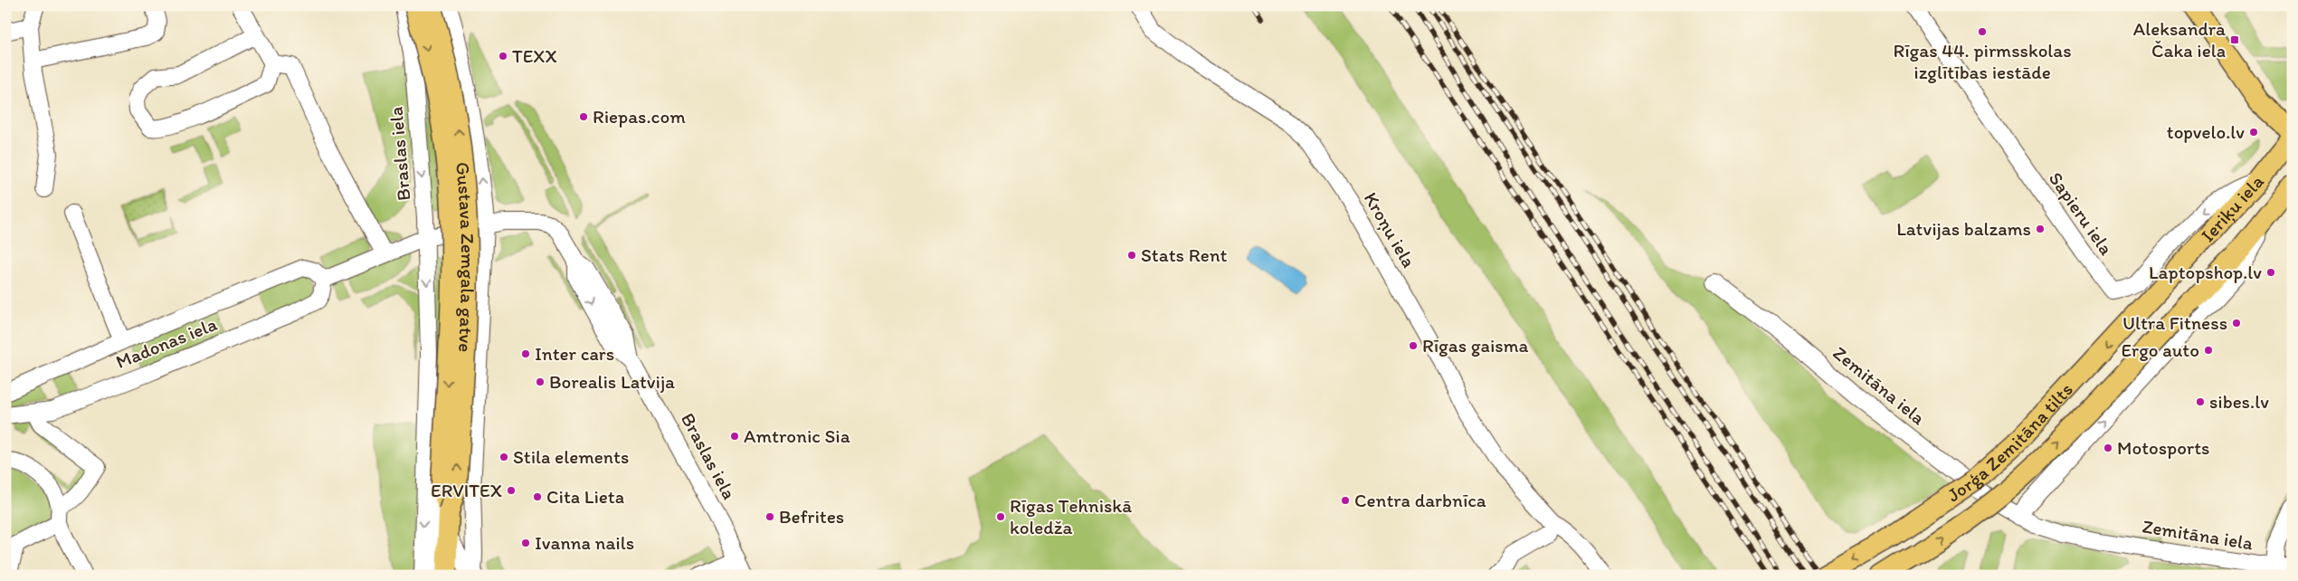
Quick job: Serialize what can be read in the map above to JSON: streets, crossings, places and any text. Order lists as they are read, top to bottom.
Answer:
{
  "streets": {
    "main road": ["Ieriķu iela", "Gustava Zemgala gatve", "Jorģa Zemitāna tilts"],
    "street": [
      "Braslas iela",
      "Sapieru iela",
      "Kroņu iela",
      "Madonas iela",
      "Zemitāna iela"
    ]
  },
  "crossings": [
    ["Braslas iela", "Gustava Zemgala gatve"],
    ["Ieriķu iela", "Sapieru iela"],
    ["Ieriķu iela", "Jorģa Zemitāna tilts"]
  ],
  "places": {
    "other": [
      "Rīgas 44. pirmsskolas izglītības iestāde",
      "TEXX",
      "Riepas.com",
      "topvelo.lv",
      "Latvijas balzams",
      "Stats Rent",
      "Laptopshop.lv",
      "Ultra Fitness",
      "Rīgas gaisma",
      "Ergo auto",
      "Inter cars",
      "Borealis Latvija",
      "sibes.lv",
      "Amtronic Sia",
      "Motosports",
      "Stila elements",
      "ERVITEX",
      "Cita Lieta",
      "Centra darbnīca",
      "Befrites",
      "Rīgas Tehniskā koledža",
      "Ivanna nails"
    ],
    "transit": ["Aleksandra Čaka iela"]
  }
}
